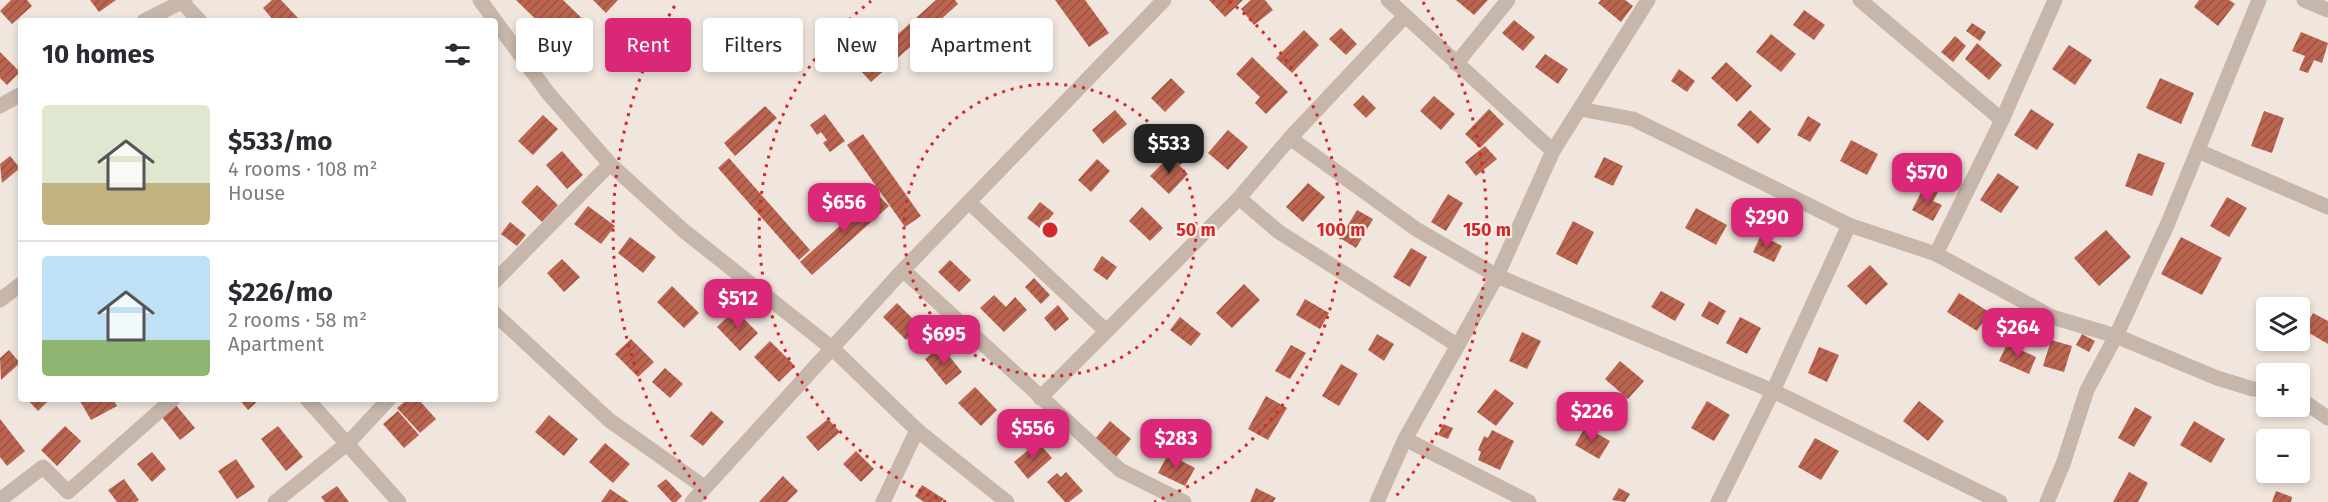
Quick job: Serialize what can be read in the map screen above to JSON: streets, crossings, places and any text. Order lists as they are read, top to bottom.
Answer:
{
  "page": {
    "chip": [
      "Buy",
      "Rent",
      "Filters",
      "New",
      "Apartment"
    ],
    "heading": "10 homes",
    "list": [
      {
        "name": "$533/mo",
        "note": "4 rooms · 108 m² · House"
      },
      {
        "name": "$226/mo",
        "note": "2 rooms · 58 m² · Apartment"
      }
    ],
    "price": [
      "$533",
      "$570",
      "$656",
      "$290",
      "$512",
      "$264",
      "$695",
      "$226",
      "$556",
      "$283"
    ],
    "map_buttons": ["+", "−"]
  },
  "rings": ["50 m", "100 m", "150 m"]
}
